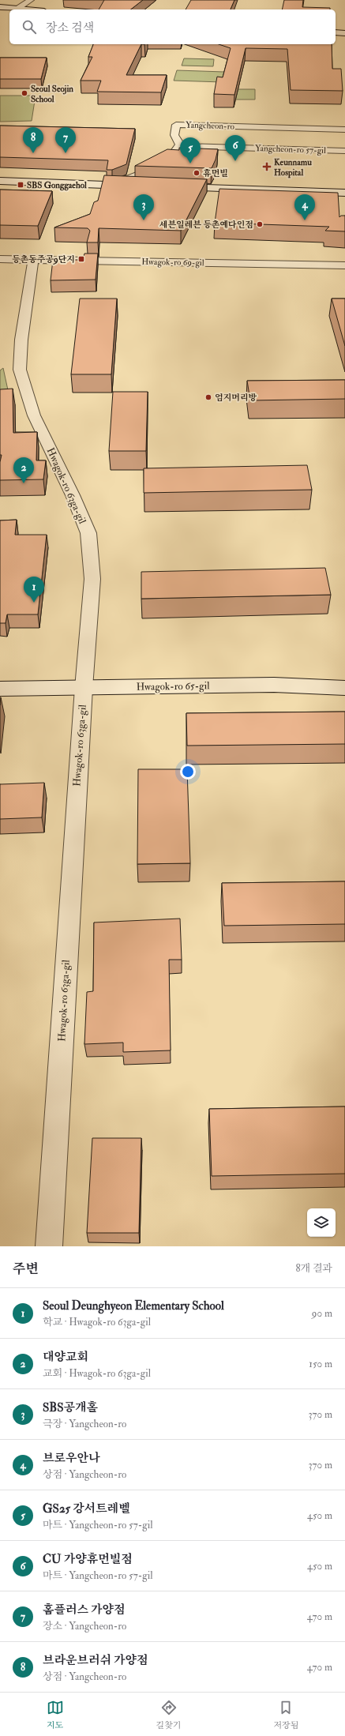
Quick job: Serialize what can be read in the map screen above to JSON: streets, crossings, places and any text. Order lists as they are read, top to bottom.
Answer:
{
  "streets": {
    "main road": ["Hwagok-ro 65-gil"],
    "street": [
      "Yangcheon-ro",
      "Yangcheon-ro 57-gil",
      "Hwagok-ro 69-gil",
      "Hwagok-ro 63ga-gil"
    ]
  },
  "crossings": [
    ["Yangcheon-ro", "Yangcheon-ro 57-gil"],
    ["Hwagok-ro 69-gil", "Hwagok-ro 63ga-gil"],
    ["Hwagok-ro 63ga-gil", "Hwagok-ro 65-gil"]
  ],
  "places": {
    "other": [
      "Seoul Seojin School",
      "휴먼빌",
      "세븐일레븐 등촌예다인점",
      "엄지머리방"
    ],
    "health": ["Keunnamu Hospital"],
    "transit": ["SBS Gonggaehol", "등촌동주공9단지"]
  },
  "page": {
    "search": "장소 검색",
    "pins": [
      "7",
      "8",
      "6",
      "5",
      "3",
      "4",
      "2",
      "1"
    ],
    "heading": ["주변", "8개 결과"],
    "list": [
      {
        "mark": "1",
        "name": "Seoul Deunghyeon Elementary School",
        "note": "학교 · Hwagok-ro 63ga-gil",
        "value": "90 m"
      },
      {
        "mark": "2",
        "name": "대양교회",
        "note": "교회 · Hwagok-ro 63ga-gil",
        "value": "150 m"
      },
      {
        "mark": "3",
        "name": "SBS공개홀",
        "note": "극장 · Yangcheon-ro",
        "value": "370 m"
      },
      {
        "mark": "4",
        "name": "브로우안나",
        "note": "상점 · Yangcheon-ro",
        "value": "370 m"
      },
      {
        "mark": "5",
        "name": "GS25 강서트레벨",
        "note": "마트 · Yangcheon-ro 57-gil",
        "value": "450 m"
      },
      {
        "mark": "6",
        "name": "CU 가양휴먼빌점",
        "note": "마트 · Yangcheon-ro 57-gil",
        "value": "450 m"
      },
      {
        "mark": "7",
        "name": "홈플러스 가양점",
        "note": "장소 · Yangcheon-ro",
        "value": "470 m"
      },
      {
        "mark": "8",
        "name": "브라운브러쉬 가양점",
        "note": "상점 · Yangcheon-ro",
        "value": "470 m"
      }
    ],
    "nav": ["지도", "길찾기", "저장됨"]
  }
}
